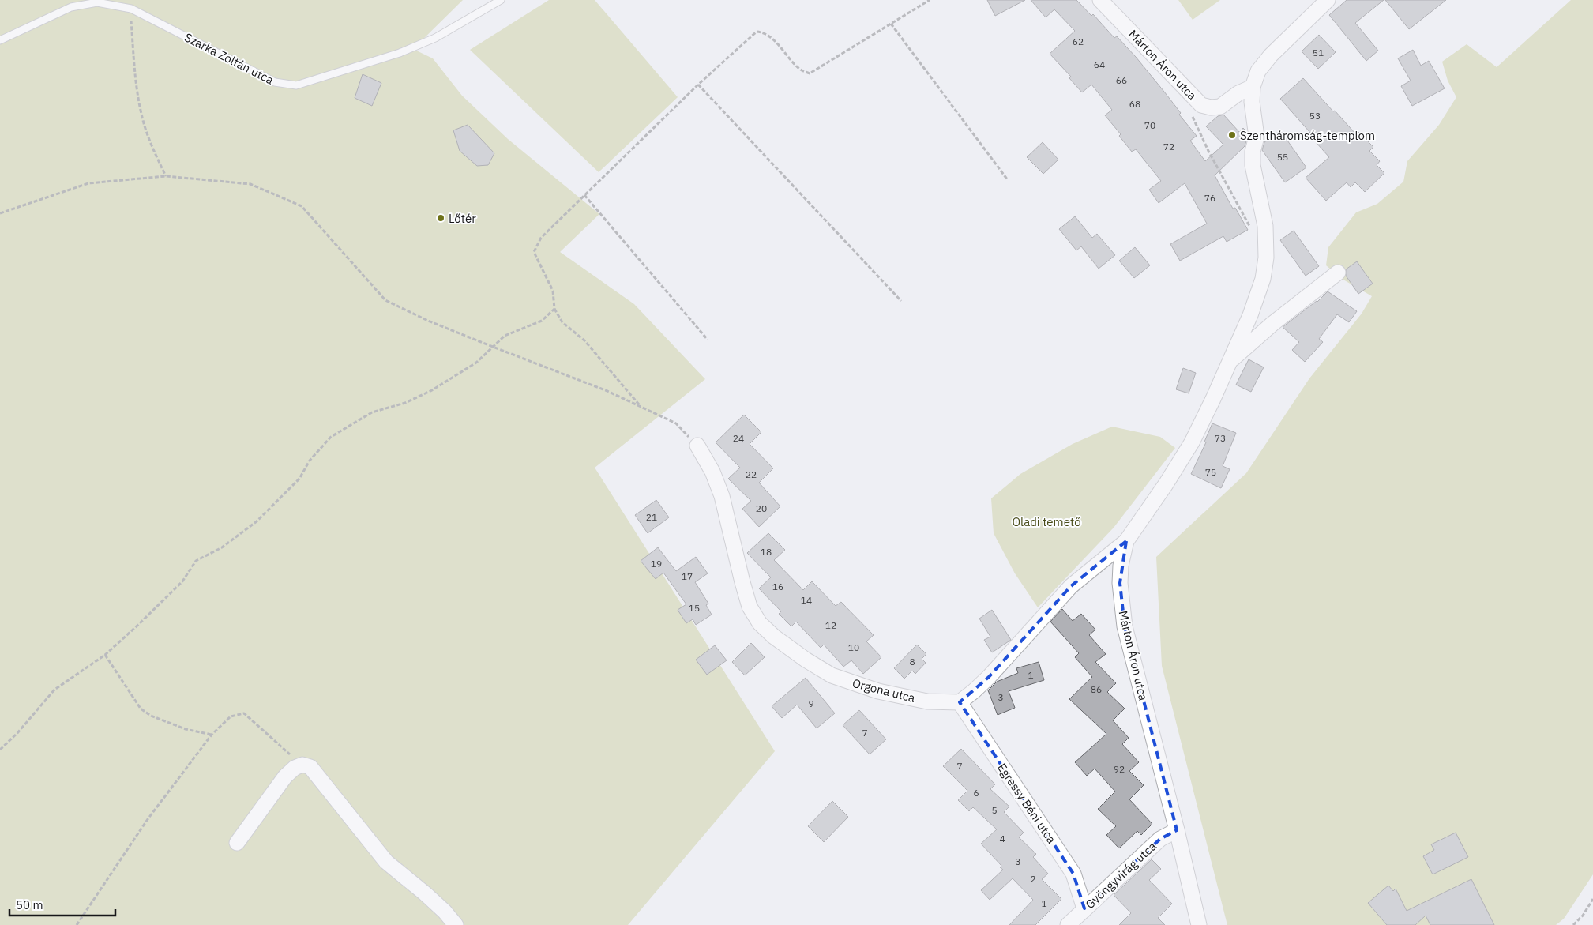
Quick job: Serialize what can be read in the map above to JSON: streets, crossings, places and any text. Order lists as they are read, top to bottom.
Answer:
{
  "streets": {
    "street": [
      "Márton Áron utca",
      "Orgona utca",
      "Egressy Béni utca",
      "Gyöngyvirág utca"
    ],
    "lane": ["Szarka Zoltán utca"]
  },
  "crossings": [
    ["Márton Áron utca", "Gyöngyvirág utca"],
    ["Orgona utca", "Egressy Béni utca"],
    ["Egressy Béni utca", "Gyöngyvirág utca"]
  ],
  "parks": ["Oladi temető"],
  "places": ["Szentháromság-templom", "Lőtér"],
  "house_numbers": [
    "62",
    "51",
    "64",
    "66",
    "68",
    "53",
    "70",
    "72",
    "55",
    "76",
    "24",
    "73",
    "75",
    "22",
    "20",
    "21",
    "18",
    "19",
    "17",
    "16",
    "14",
    "15",
    "12",
    "10",
    "8",
    "1",
    "86",
    "3",
    "9",
    "7",
    "7",
    "92",
    "6",
    "5",
    "4",
    "3",
    "2",
    "1"
  ],
  "scale_bar": "50 m"
}
